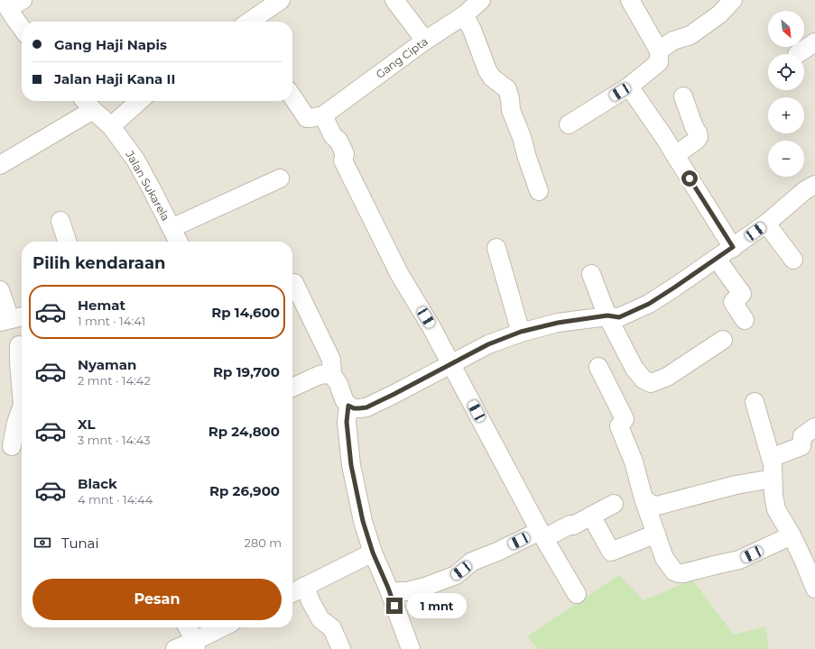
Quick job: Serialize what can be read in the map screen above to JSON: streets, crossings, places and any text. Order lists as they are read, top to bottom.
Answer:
{
  "streets": {
    "street": ["Gang Cipta", "Jalan Sukarela"]
  },
  "north": "bottom right",
  "page": {
    "map_buttons": ["+", "−"],
    "banner": ["Gang Haji Napis", "Jalan Haji Kana II"],
    "heading": "Pilih kendaraan",
    "list": [
      {
        "name": "Hemat",
        "note": "1 mnt · 14:41",
        "value": "Rp 14,600"
      },
      {
        "name": "Nyaman",
        "note": "2 mnt · 14:42",
        "value": "Rp 19,700"
      },
      {
        "name": "XL",
        "note": "3 mnt · 14:43",
        "value": "Rp 24,800"
      },
      {
        "name": "Black",
        "note": "4 mnt · 14:44",
        "value": "Rp 26,900"
      }
    ],
    "pay": ["Tunai", "280 m"],
    "buttons": "Pesan",
    "bubble": "1 mnt"
  }
}
